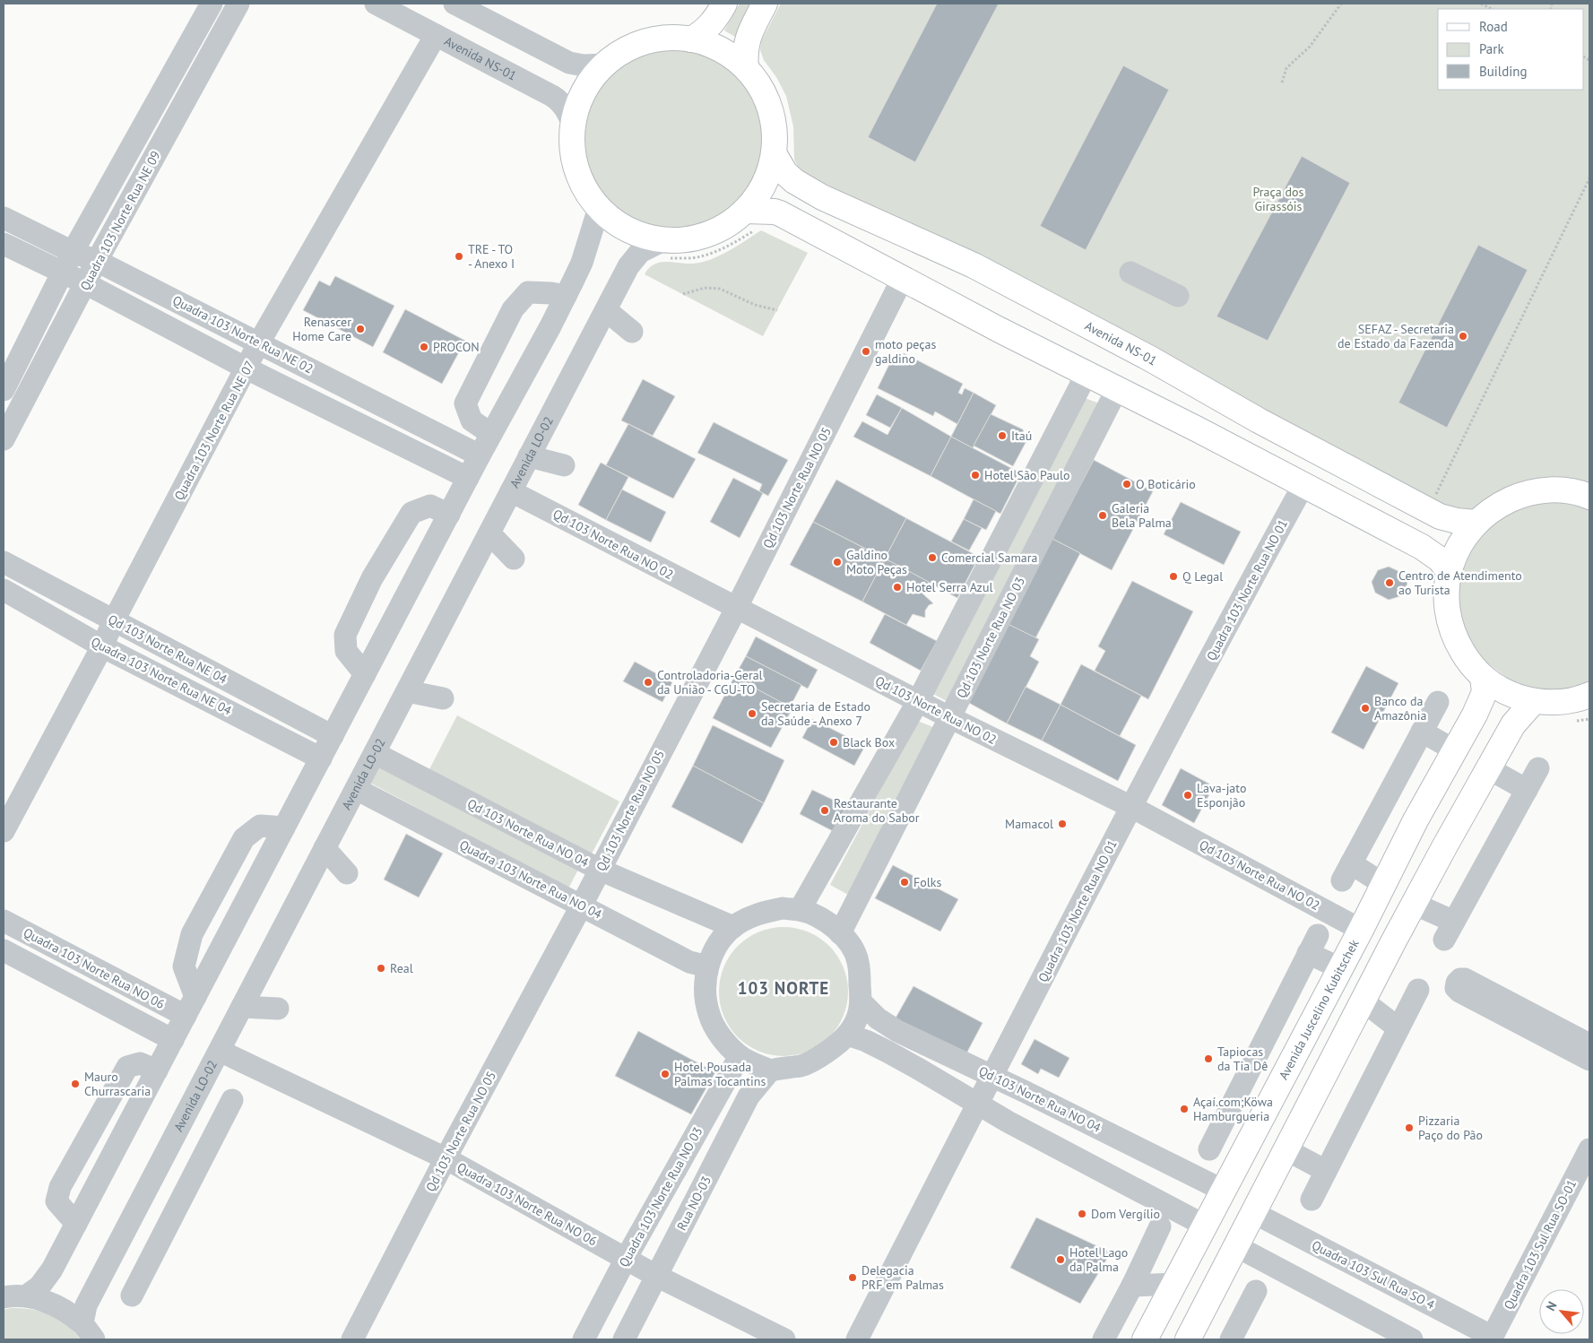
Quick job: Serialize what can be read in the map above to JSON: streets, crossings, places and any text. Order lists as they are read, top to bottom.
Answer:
{
  "streets": {
    "main road": ["Avenida NS-01", "Avenida Juscelino Kubitschek"],
    "street": [
      "Quadra 103 Norte Rua NE 09",
      "Quadra 103 Norte Rua NE 02",
      "Quadra 103 Norte Rua NE 07",
      "Avenida LO-02",
      "Qd 103 Norte Rua NO 05",
      "Qd 103 Norte Rua NO 02",
      "Quadra 103 Norte Rua NO 01",
      "Qd 103 Norte Rua NO 03",
      "Qd 103 Norte Rua NE 04",
      "Quadra 103 Norte Rua NE 04",
      "Qd 103 Norte Rua NO 04",
      "Quadra 103 Norte Rua NO 04",
      "Quadra 103 Norte Rua NO 06",
      "Quadra 103 Norte Rua NO 03",
      "Rua NO-03",
      "Quadra 103 Sul Rua SO-01",
      "Quadra 103 Sul Rua SO 4"
    ]
  },
  "crossings": [
    ["Avenida NS-01", "Quadra 103 Norte Rua NE 07"],
    ["Avenida NS-01", "Avenida LO-02"],
    ["Quadra 103 Norte Rua NE 09", "Quadra 103 Norte Rua NE 02"],
    ["Quadra 103 Norte Rua NE 02", "Quadra 103 Norte Rua NE 07"],
    ["Quadra 103 Norte Rua NE 07", "Qd 103 Norte Rua NE 04"],
    ["Quadra 103 Norte Rua NE 07", "Quadra 103 Norte Rua NE 04"],
    ["Avenida LO-02", "Qd 103 Norte Rua NO 02"],
    ["Avenida LO-02", "Qd 103 Norte Rua NO 04"],
    ["Avenida LO-02", "Quadra 103 Norte Rua NO 04"],
    ["Avenida LO-02", "Quadra 103 Norte Rua NO 06"],
    ["Qd 103 Norte Rua NO 05", "Qd 103 Norte Rua NO 02"],
    ["Qd 103 Norte Rua NO 05", "Qd 103 Norte Rua NO 04"],
    ["Qd 103 Norte Rua NO 05", "Quadra 103 Norte Rua NO 04"],
    ["Qd 103 Norte Rua NO 05", "Quadra 103 Norte Rua NO 06"],
    ["Qd 103 Norte Rua NO 02", "Quadra 103 Norte Rua NO 01"],
    ["Qd 103 Norte Rua NO 02", "Qd 103 Norte Rua NO 03"],
    ["Qd 103 Norte Rua NO 02", "Avenida Juscelino Kubitschek"],
    ["Quadra 103 Norte Rua NO 01", "Qd 103 Norte Rua NO 04"],
    ["Qd 103 Norte Rua NO 03", "Qd 103 Norte Rua NO 04"],
    ["Qd 103 Norte Rua NO 03", "Quadra 103 Norte Rua NO 04"],
    ["Qd 103 Norte Rua NO 03", "Quadra 103 Norte Rua NO 03"],
    ["Qd 103 Norte Rua NO 03", "Rua NO-03"],
    ["Qd 103 Norte Rua NO 04", "Quadra 103 Norte Rua NO 04"],
    ["Qd 103 Norte Rua NO 04", "Avenida Juscelino Kubitschek"],
    ["Qd 103 Norte Rua NO 04", "Quadra 103 Norte Rua NO 03"],
    ["Qd 103 Norte Rua NO 04", "Rua NO-03"],
    ["Quadra 103 Norte Rua NO 04", "Quadra 103 Norte Rua NO 03"],
    ["Quadra 103 Norte Rua NO 04", "Rua NO-03"],
    ["Quadra 103 Norte Rua NO 06", "Quadra 103 Norte Rua NO 03"],
    ["Quadra 103 Norte Rua NO 06", "Rua NO-03"],
    ["Quadra 103 Norte Rua NO 03", "Rua NO-03"],
    ["Quadra 103 Sul Rua SO-01", "Quadra 103 Sul Rua SO 4"]
  ],
  "districts": ["103 NORTE"],
  "parks": ["Praça dos Girassóis"],
  "places": [
    "TRE - TO - Anexo I",
    "Renascer Home Care",
    "SEFAZ - Secretaria de Estado da Fazenda",
    "PROCON",
    "moto peças galdino",
    "Itaú",
    "Hotel São Paulo",
    "O Boticário",
    "Galeria Bela Palma",
    "Comercial Samara",
    "Galdino Moto Peças",
    "Q Legal",
    "Centro de Atendimento ao Turista",
    "Hotel Serra Azul",
    "Controladoria-Geral da União - CGU-TO",
    "Banco da Amazônia",
    "Secretaria de Estado da Saúde - Anexo 7",
    "Black Box",
    "Lava-jato Esponjão",
    "Restaurante Aroma do Sabor",
    "Mamacol",
    "Folks",
    "Real",
    "Tapiocas da Tia Dê",
    "Hotel Pousada Palmas Tocantins",
    "Mauro Churrascaria",
    "Açaí.com;Köwa Hamburgueria",
    "Pizzaria Paço do Pão",
    "Dom Vergílio",
    "Hotel Lago da Palma",
    "Delegacia PRF em Palmas"
  ],
  "legend": ["Road", "Park", "Building"],
  "north": "top left"
}
